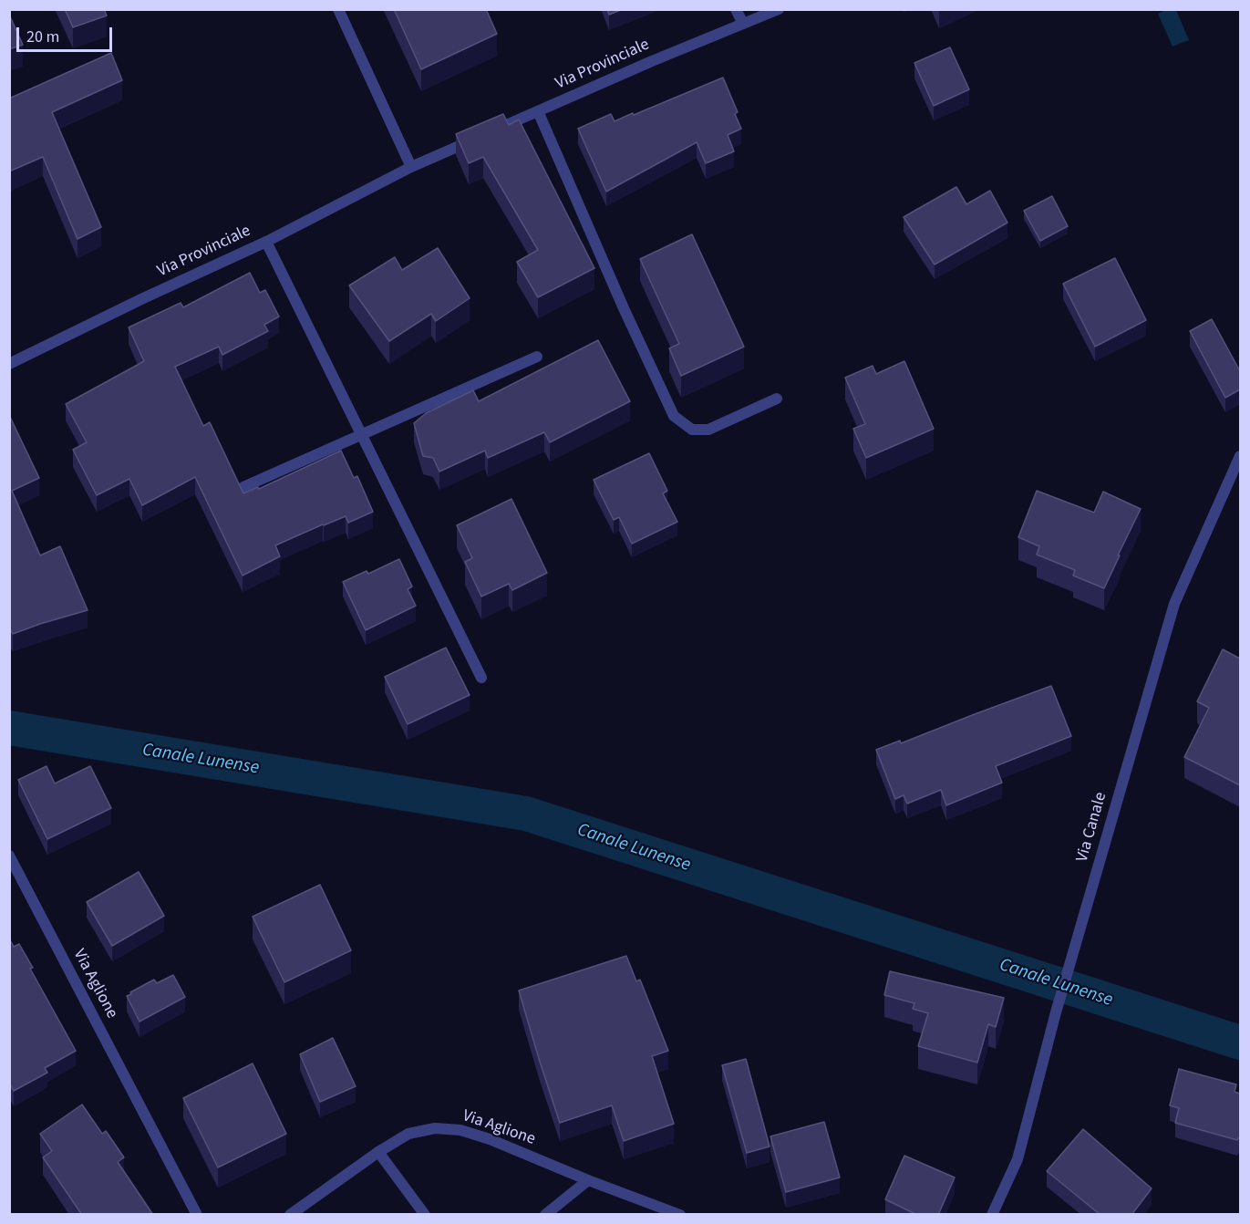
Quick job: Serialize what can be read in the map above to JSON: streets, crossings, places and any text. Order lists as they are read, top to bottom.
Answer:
{
  "streets": {
    "street": ["Via Provinciale", "Via Canale", "Via Aglione"]
  },
  "water": ["Canale Lunense"],
  "scale_bar": "20 m"
}
